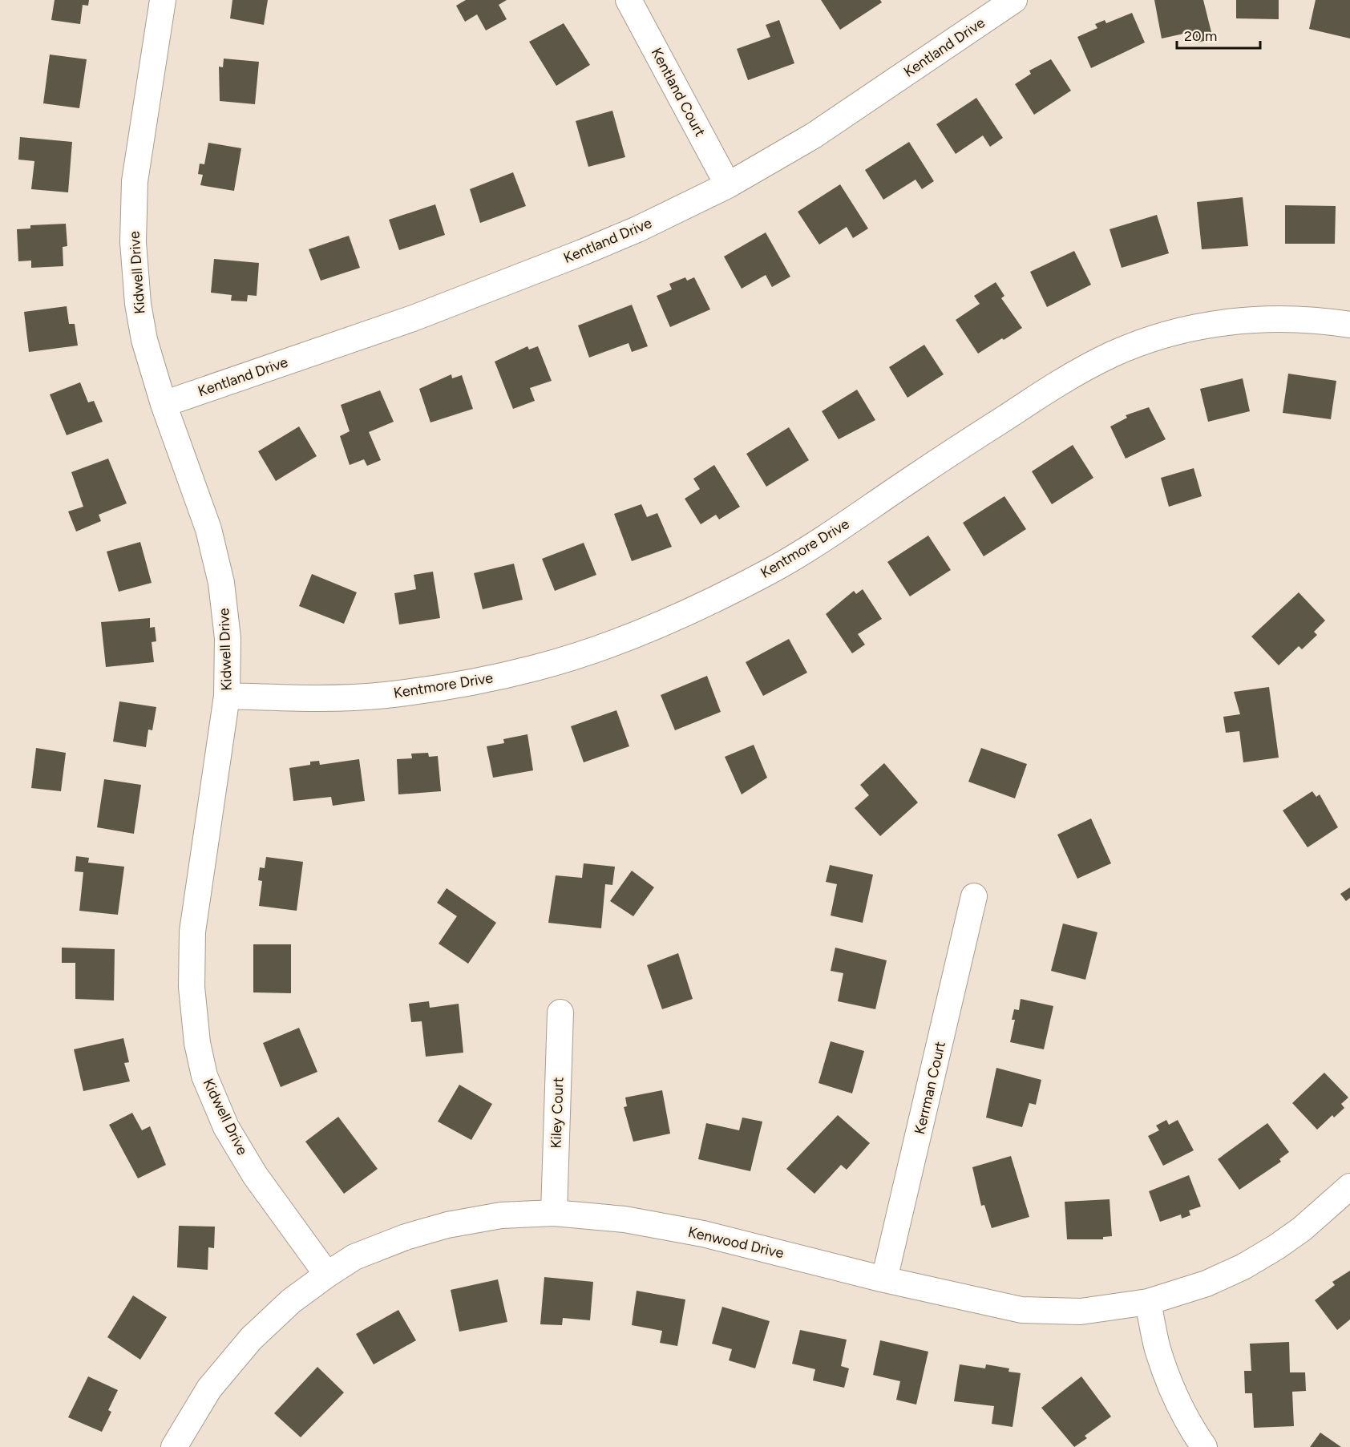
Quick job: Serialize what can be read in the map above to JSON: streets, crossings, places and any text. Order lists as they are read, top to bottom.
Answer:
{
  "streets": {
    "street": [
      "Kentland Drive",
      "Kentland Court",
      "Kidwell Drive",
      "Kentmore Drive",
      "Kerrman Court",
      "Kiley Court",
      "Kenwood Drive"
    ]
  },
  "crossings": [
    ["Kentland Drive", "Kentland Court"],
    ["Kentland Drive", "Kidwell Drive"],
    ["Kidwell Drive", "Kentmore Drive"],
    ["Kidwell Drive", "Kenwood Drive"],
    ["Kerrman Court", "Kenwood Drive"],
    ["Kiley Court", "Kenwood Drive"]
  ],
  "scale_bar": "20 m"
}
